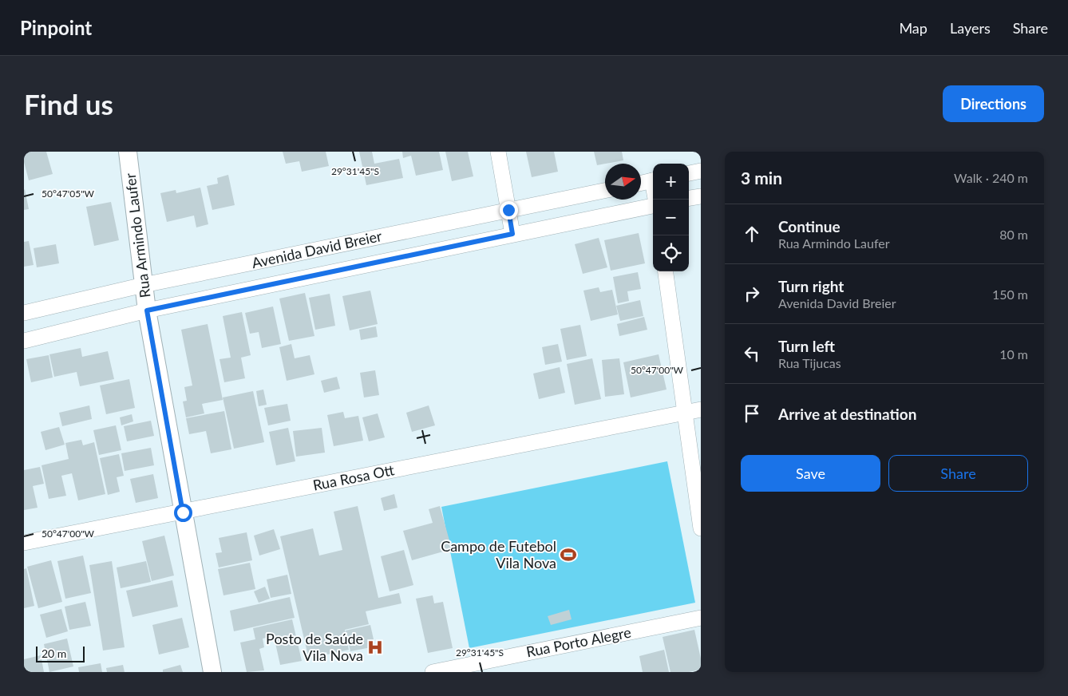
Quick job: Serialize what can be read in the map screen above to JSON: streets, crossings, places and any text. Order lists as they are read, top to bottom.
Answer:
{
  "streets": {
    "street": [
      "Rua Armindo Laufer",
      "Avenida David Breier",
      "Rua Rosa Ott",
      "Rua Porto Alegre"
    ]
  },
  "crossings": [
    ["Rua Armindo Laufer", "Avenida David Breier"],
    ["Rua Armindo Laufer", "Rua Rosa Ott"]
  ],
  "places": {
    "sports": ["Campo de Futebol Vila Nova"],
    "hospital": ["Posto de Saúde Vila Nova"]
  },
  "scale_bar": "20 m",
  "north": "right",
  "page": {
    "header": "Pinpoint",
    "nav": ["Map", "Layers", "Share"],
    "buttons": [
      "Directions",
      ["Save", "Share"]
    ],
    "title": "Find us",
    "heading": ["3 min", "Walk · 240 m"],
    "map_buttons": ["+", "−"],
    "list": [
      ["Continue", "Rua Armindo Laufer", "80 m"],
      ["Turn right", "Avenida David Breier", "150 m"],
      ["Turn left", "Rua Tijucas", "10 m"],
      "Arrive at destination"
    ],
    "scale": "20 m"
  },
  "coordinates": ["29°31'45\"S", "50°47'05\"W", "50°47'00\"W"]
}
